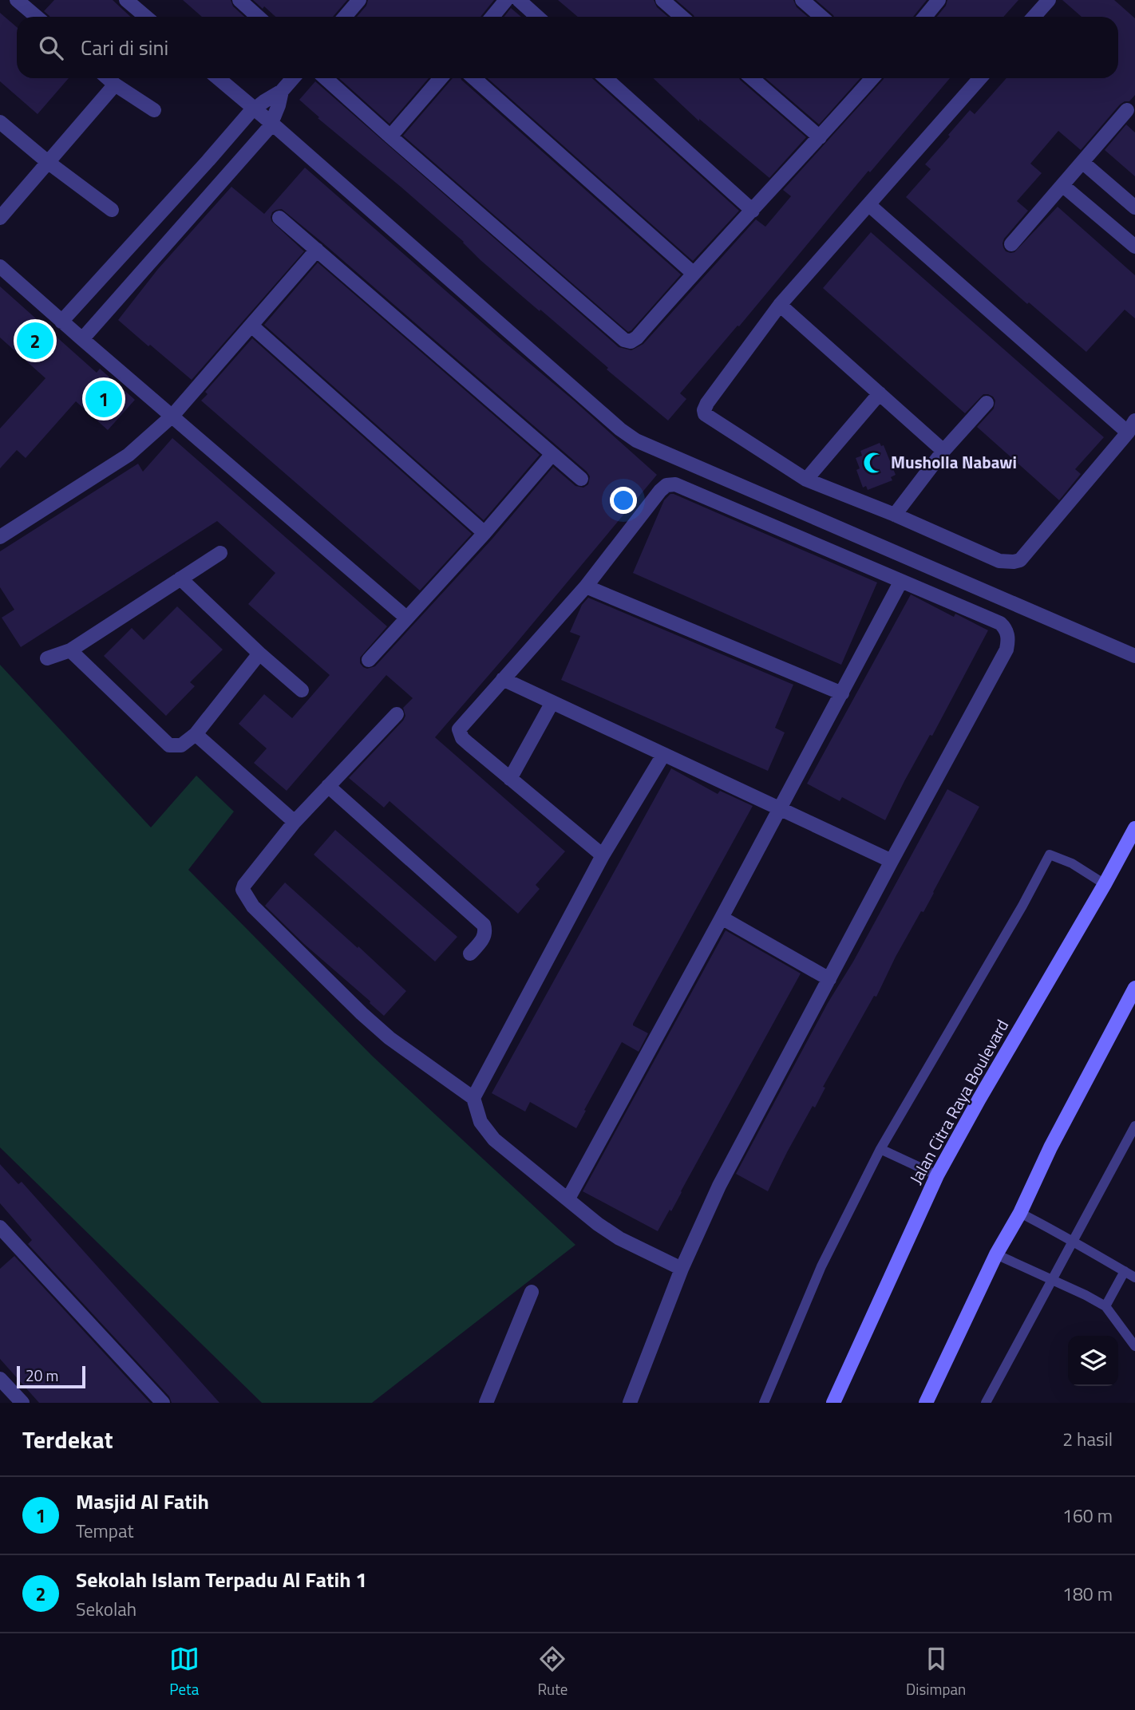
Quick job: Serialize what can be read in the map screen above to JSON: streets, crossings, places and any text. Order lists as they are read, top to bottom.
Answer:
{
  "streets": {
    "main road": ["Jalan Citra Raya Boulevard"]
  },
  "places": {
    "mosque": ["Musholla Nabawi"]
  },
  "scale_bar": "20 m",
  "page": {
    "search": "Cari di sini",
    "pins": ["2", "1"],
    "scale": "20 m",
    "heading": ["Terdekat", "2 hasil"],
    "list": [
      {
        "mark": "1",
        "name": "Masjid Al Fatih",
        "note": "Tempat",
        "value": "160 m"
      },
      {
        "mark": "2",
        "name": "Sekolah Islam Terpadu Al Fatih 1",
        "note": "Sekolah",
        "value": "180 m"
      }
    ],
    "nav": ["Peta", "Rute", "Disimpan"]
  }
}
